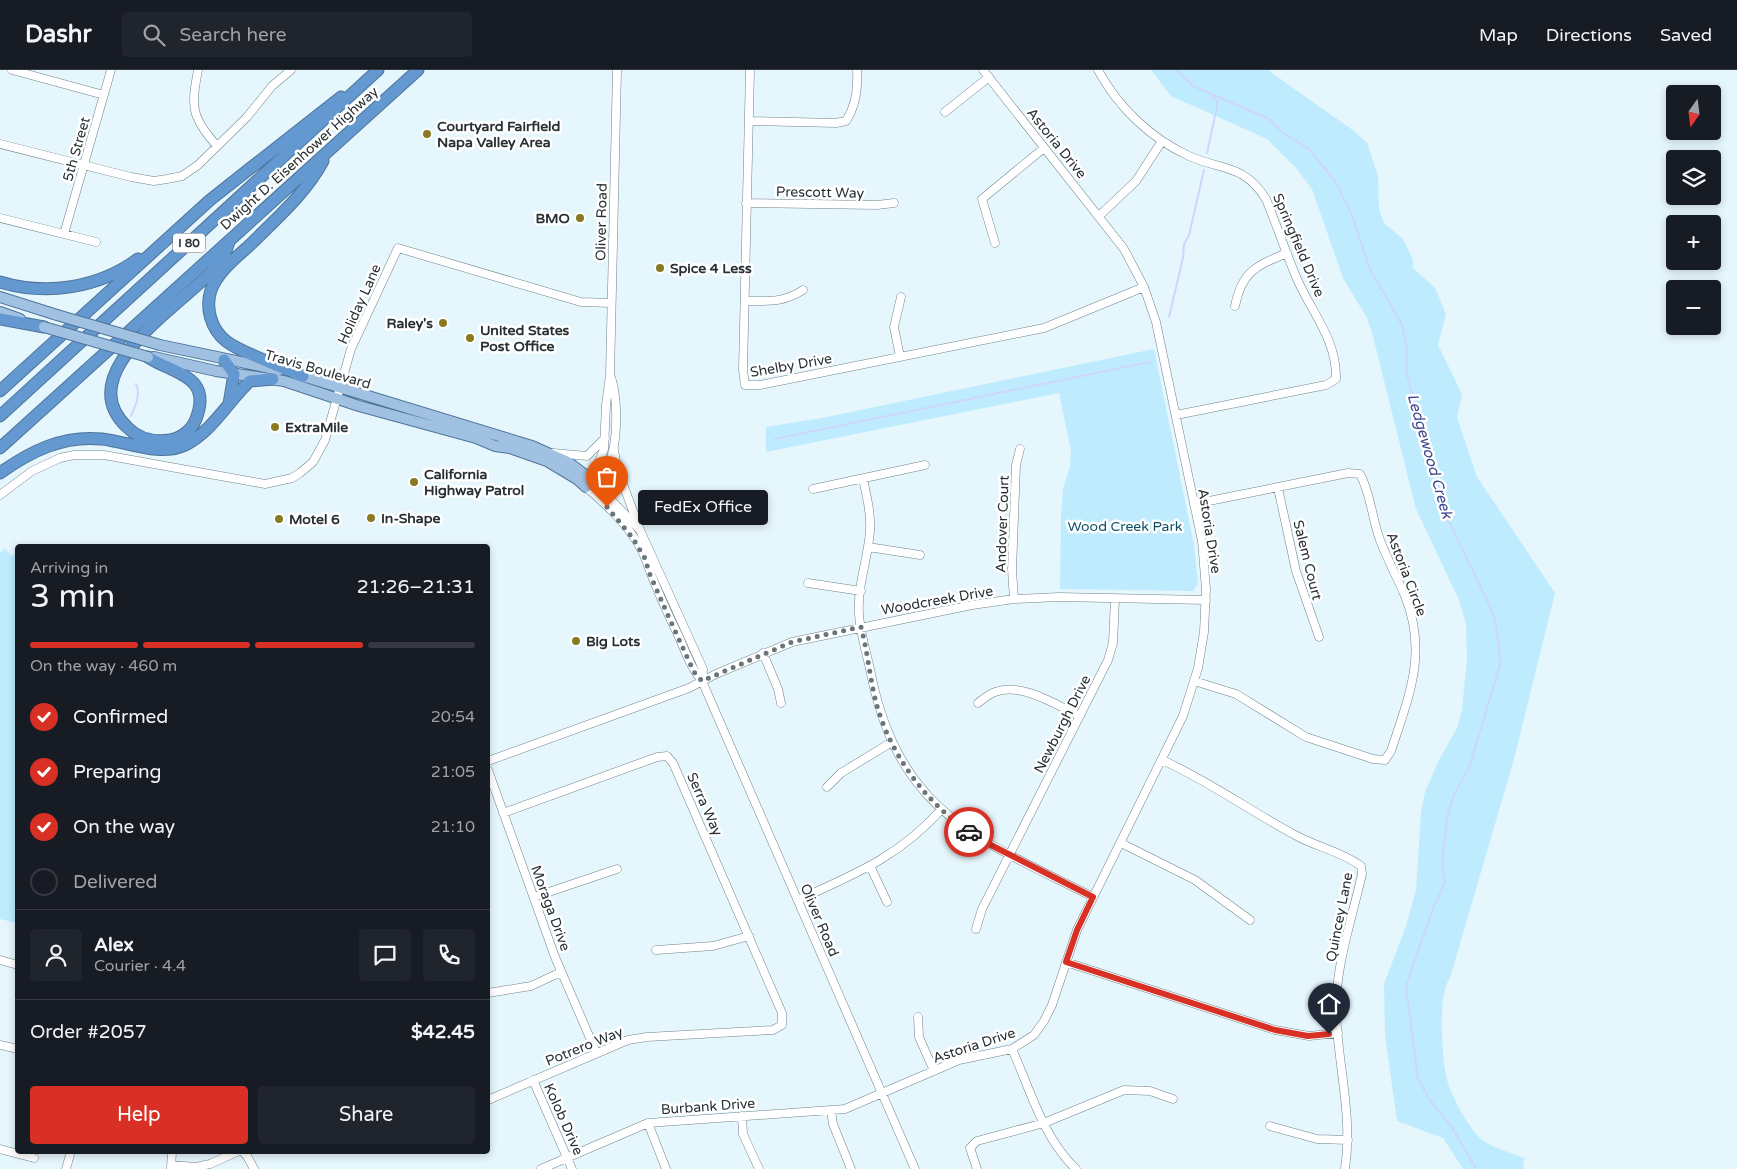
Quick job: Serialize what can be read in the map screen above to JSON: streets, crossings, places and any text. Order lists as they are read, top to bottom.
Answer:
{
  "streets": {
    "highway": ["Dwight D. Eisenhower Highway", "I 80"],
    "main road": ["Travis Boulevard"],
    "street": [
      "Astoria Drive",
      "5th Street",
      "Prescott Way",
      "Oliver Road",
      "Springfield Drive",
      "Holiday Lane",
      "Shelby Drive",
      "Andover Court",
      "Salem Court",
      "Astoria Circle",
      "Woodcreek Drive",
      "Newburgh Drive",
      "Serra Way",
      "Moraga Drive",
      "Quincey Lane",
      "Potrero Way",
      "Burbank Drive",
      "Kolob Drive"
    ]
  },
  "crossings": [
    ["Astoria Drive", "Oliver Road"],
    ["Astoria Drive", "Springfield Drive"],
    ["Astoria Drive", "Shelby Drive"],
    ["Astoria Drive", "Astoria Circle"],
    ["Astoria Drive", "Woodcreek Drive"],
    ["Astoria Drive", "Quincey Lane"],
    ["Astoria Drive", "Burbank Drive"],
    ["Prescott Way", "Shelby Drive"],
    ["Oliver Road", "Holiday Lane"],
    ["Oliver Road", "Travis Boulevard"],
    ["Oliver Road", "Woodcreek Drive"],
    ["Oliver Road", "Burbank Drive"],
    ["Holiday Lane", "Travis Boulevard"],
    ["Andover Court", "Woodcreek Drive"],
    ["Salem Court", "Astoria Circle"],
    ["Woodcreek Drive", "Newburgh Drive"],
    ["Serra Way", "Moraga Drive"],
    ["Serra Way", "Potrero Way"],
    ["Moraga Drive", "Potrero Way"],
    ["Potrero Way", "Kolob Drive"],
    ["Burbank Drive", "Kolob Drive"]
  ],
  "water": ["Ledgewood Creek"],
  "parks": ["Wood Creek Park"],
  "places": [
    "Courtyard Fairfield Napa Valley Area",
    "BMO",
    "Spice 4 Less",
    "Raley's",
    "United States Post Office",
    "ExtraMile",
    "California Highway Patrol",
    "FedEx Office",
    "In-Shape",
    "Motel 6",
    "Big Lots"
  ],
  "north": "bottom",
  "page": {
    "header": "Dashr",
    "search": "Search here",
    "nav": ["Map", "Directions", "Saved"],
    "map_buttons": ["+", "−"],
    "bubble": "FedEx Office",
    "heading": ["3 min", "Arriving in", "21:26–21:31"],
    "panel": [
      "Alex",
      "Courier · 4.4",
      "Order #2057",
      "$42.45"
    ],
    "bar": "On the way · 460 m",
    "list": [
      ["Confirmed", "20:54"],
      ["Preparing", "21:05"],
      ["On the way", "21:10"],
      "Delivered"
    ],
    "buttons": ["Help", "Share"]
  }
}
